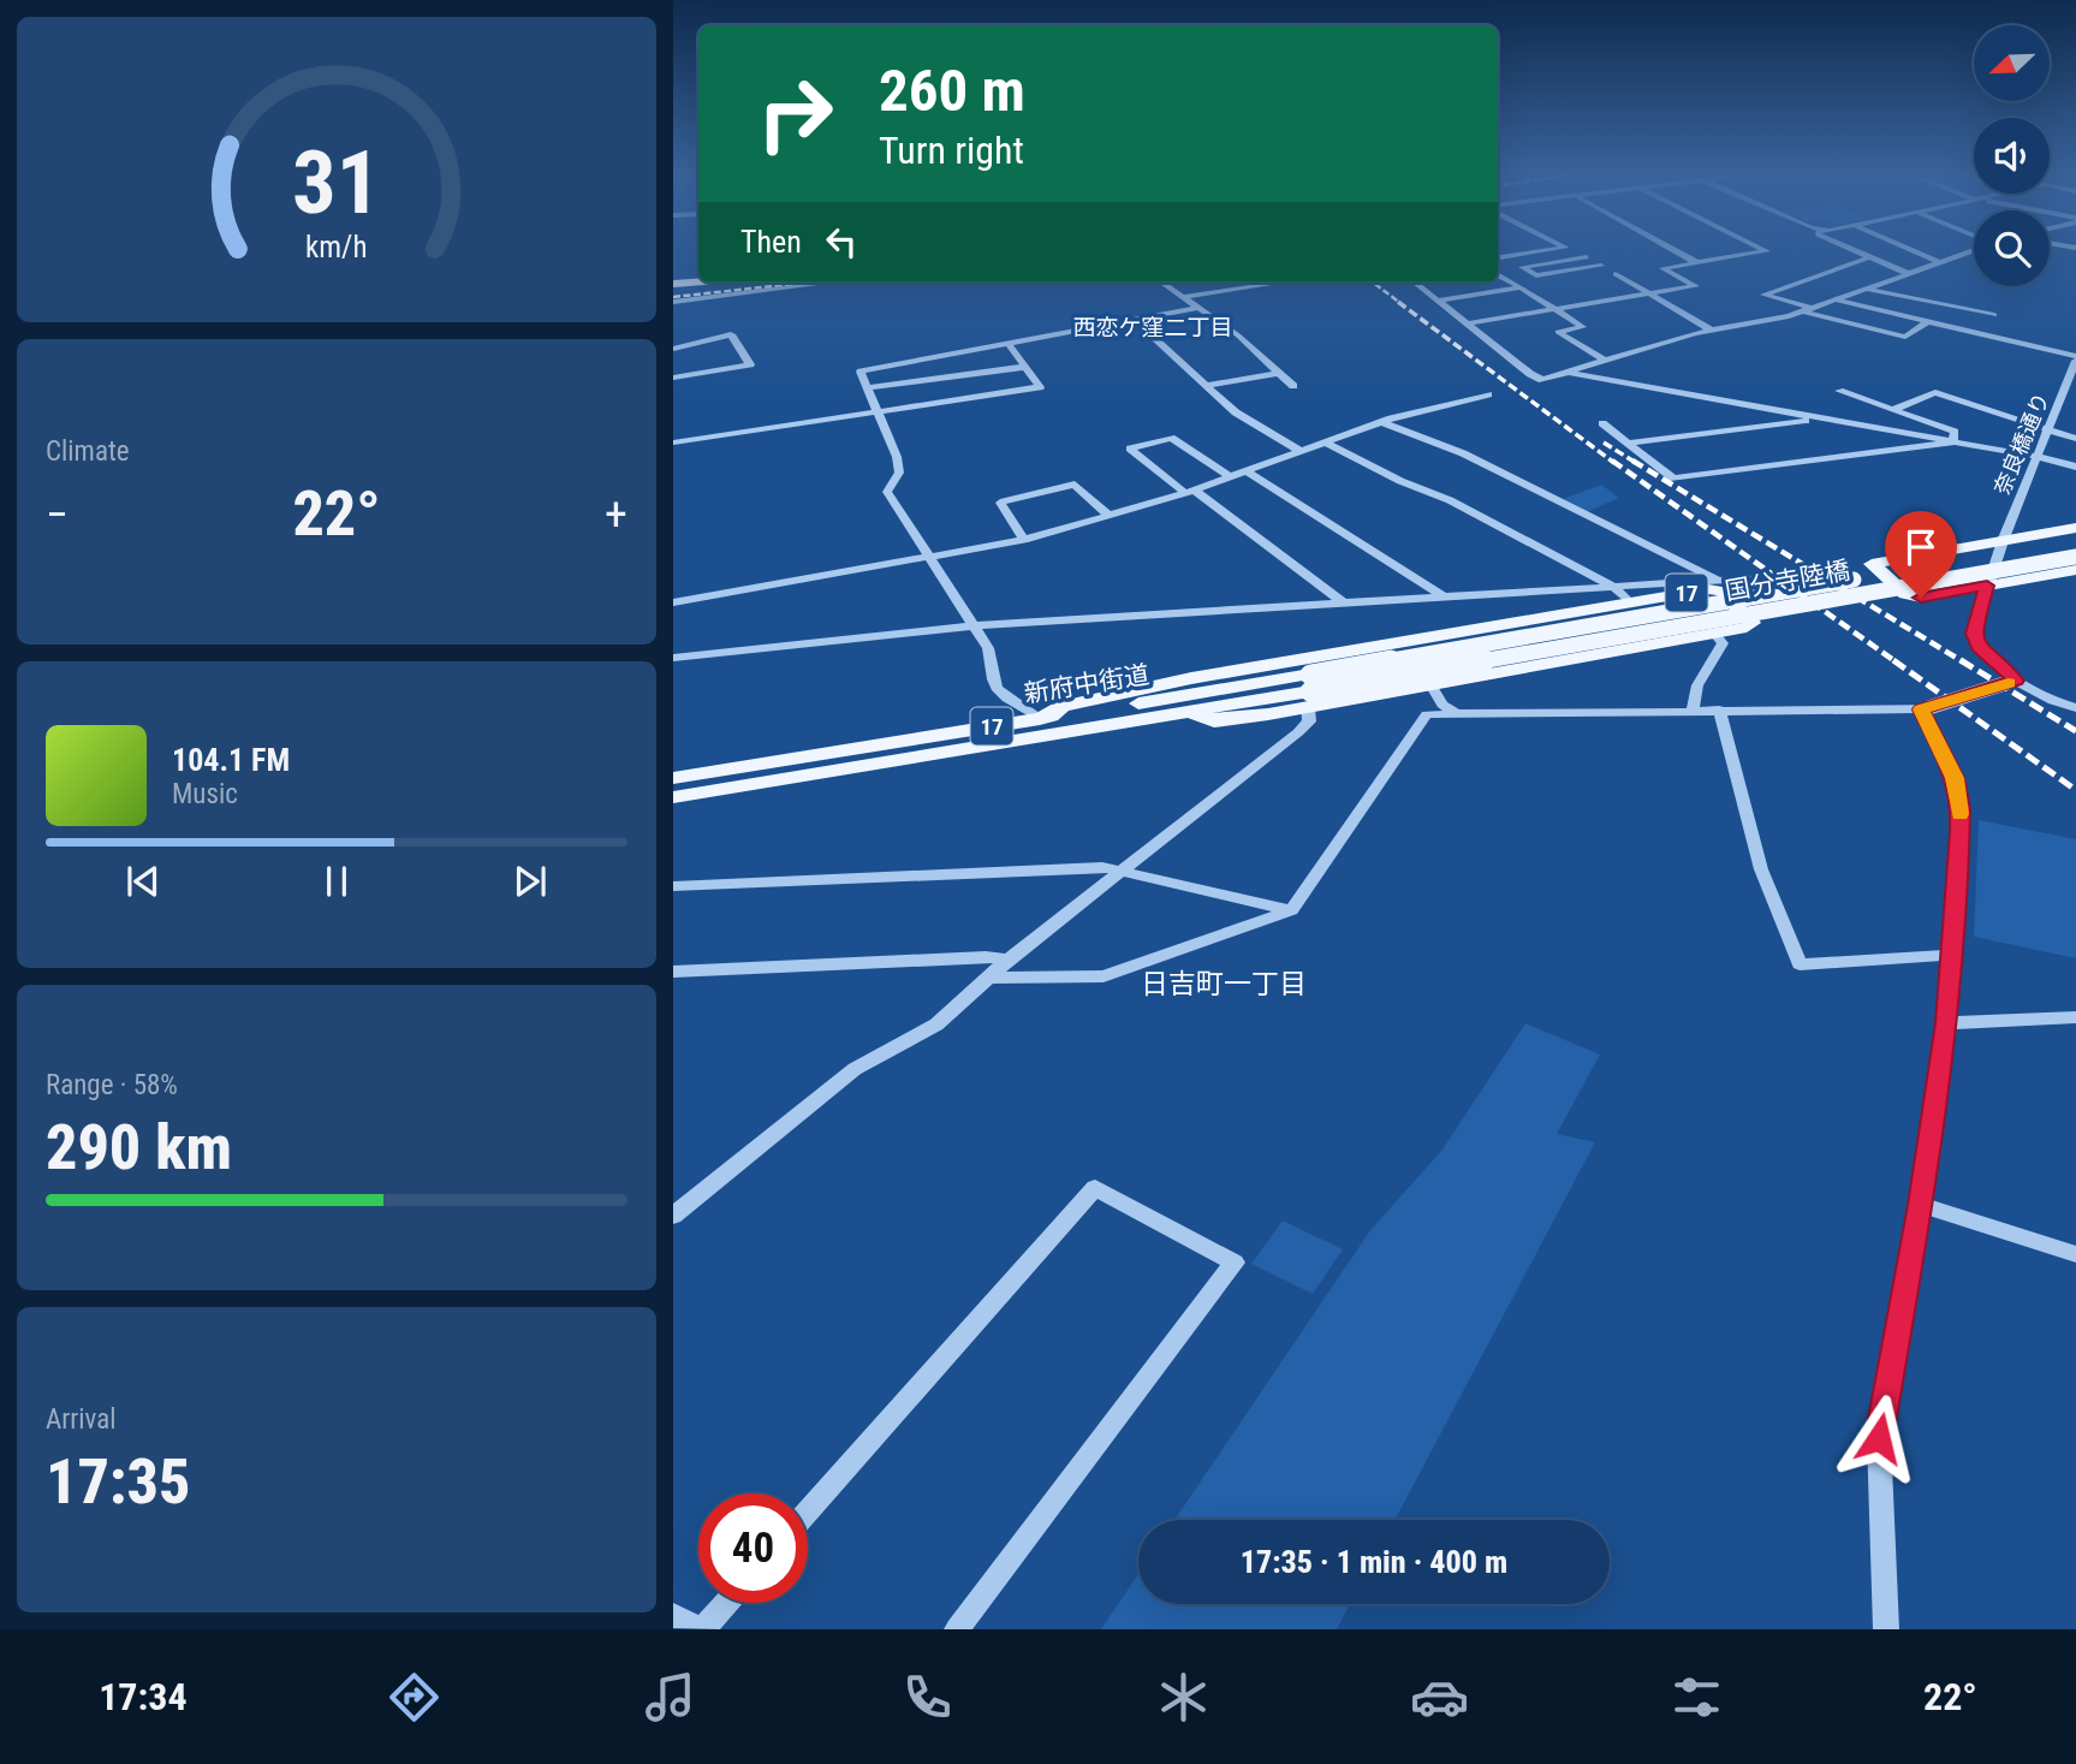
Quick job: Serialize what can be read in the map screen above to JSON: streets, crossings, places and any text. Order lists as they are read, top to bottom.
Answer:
{
  "streets": {
    "main road": ["国分寺陸橋", "17", "新府中街道"],
    "street": ["奈良橋通り"]
  },
  "crossings": [
    ["国分寺陸橋", "17"],
    ["国分寺陸橋", "新府中街道"],
    ["17", "新府中街道"]
  ],
  "districts": ["西恋ケ窪二丁目", "日吉町一丁目"],
  "north": "bottom left",
  "page": {
    "turn": ["260 m", "Turn right"],
    "then": "Then",
    "tile": [
      "Climate",
      ["Range · 58%", "290 km"],
      ["Arrival", "17:35"]
    ],
    "heat": ["−", "22°", "+"],
    "song": ["104.1 FM", "Music"],
    "limit": "40",
    "trip": "17:35 · 1 min · 400 m",
    "tabs": ["17:34", "22°"],
    "gauge": ["31", "km/h"]
  }
}
